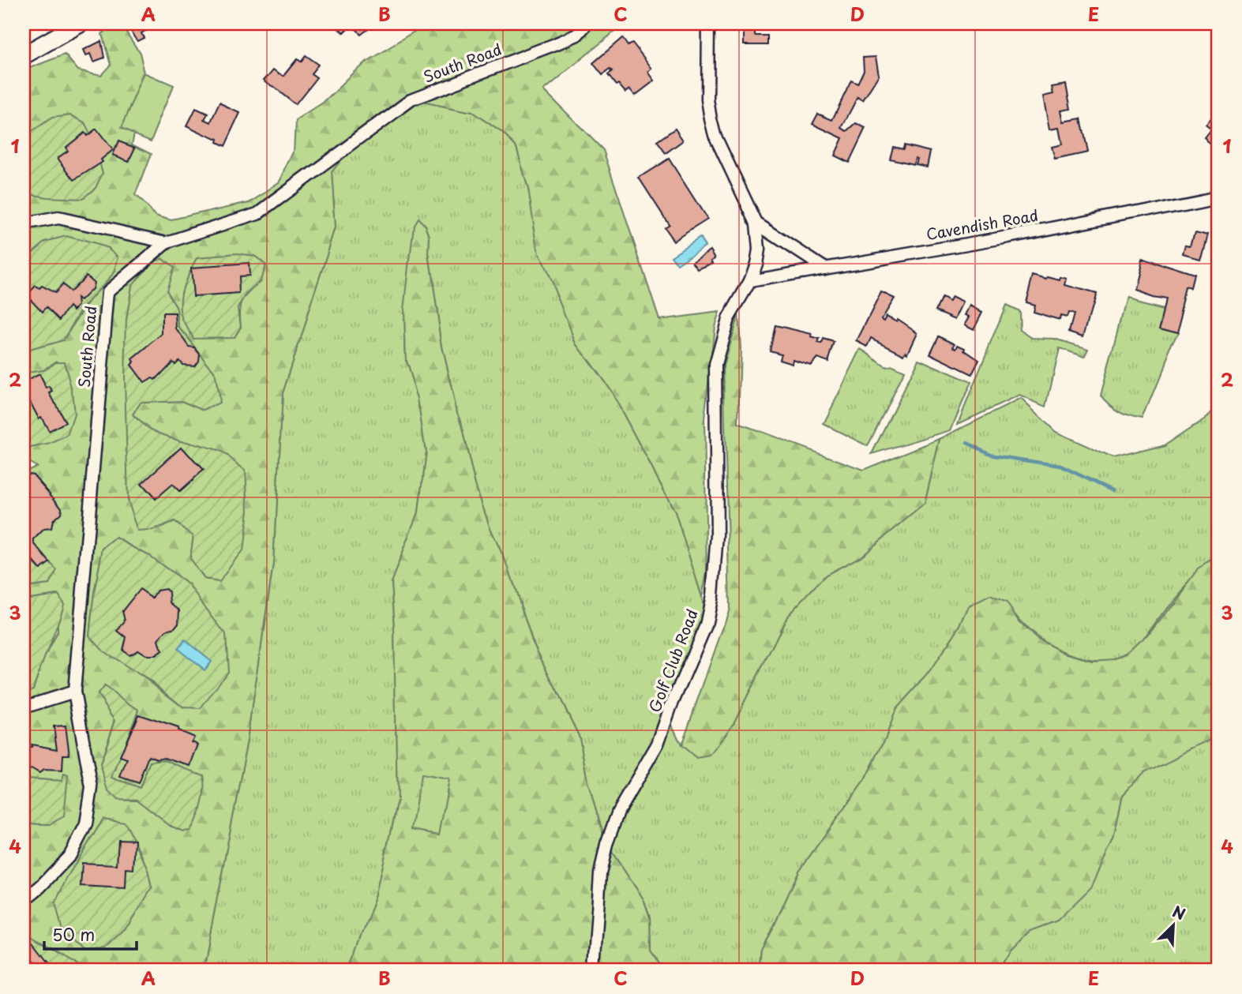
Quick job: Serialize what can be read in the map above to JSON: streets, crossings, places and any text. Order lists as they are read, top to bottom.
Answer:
{
  "streets": {
    "street": ["South Road", "Cavendish Road", "Golf Club Road"]
  },
  "crossings": [
    ["Cavendish Road", "Golf Club Road"]
  ],
  "scale_bar": "50 m",
  "north": "top right",
  "grid": {
    "columns": [
      "A",
      "B",
      "C",
      "D",
      "E"
    ],
    "rows": [
      "1",
      "2",
      "3",
      "4"
    ]
  }
}
